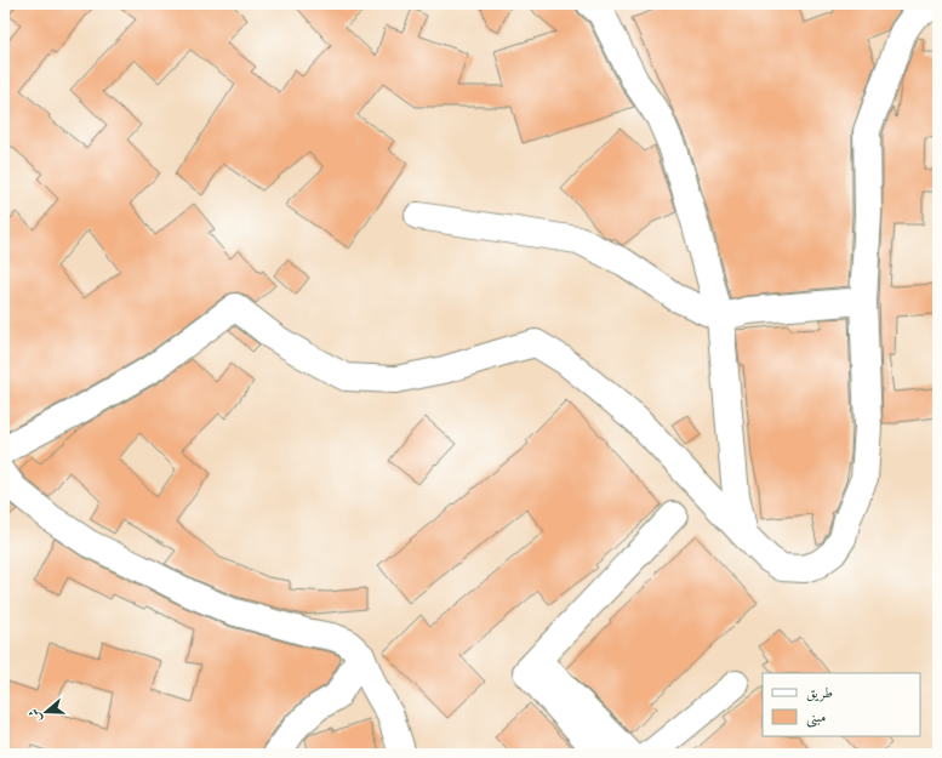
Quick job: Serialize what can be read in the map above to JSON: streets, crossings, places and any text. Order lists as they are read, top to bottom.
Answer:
{
  "legend": ["طريق", "مبنى"],
  "north": "left"
}
